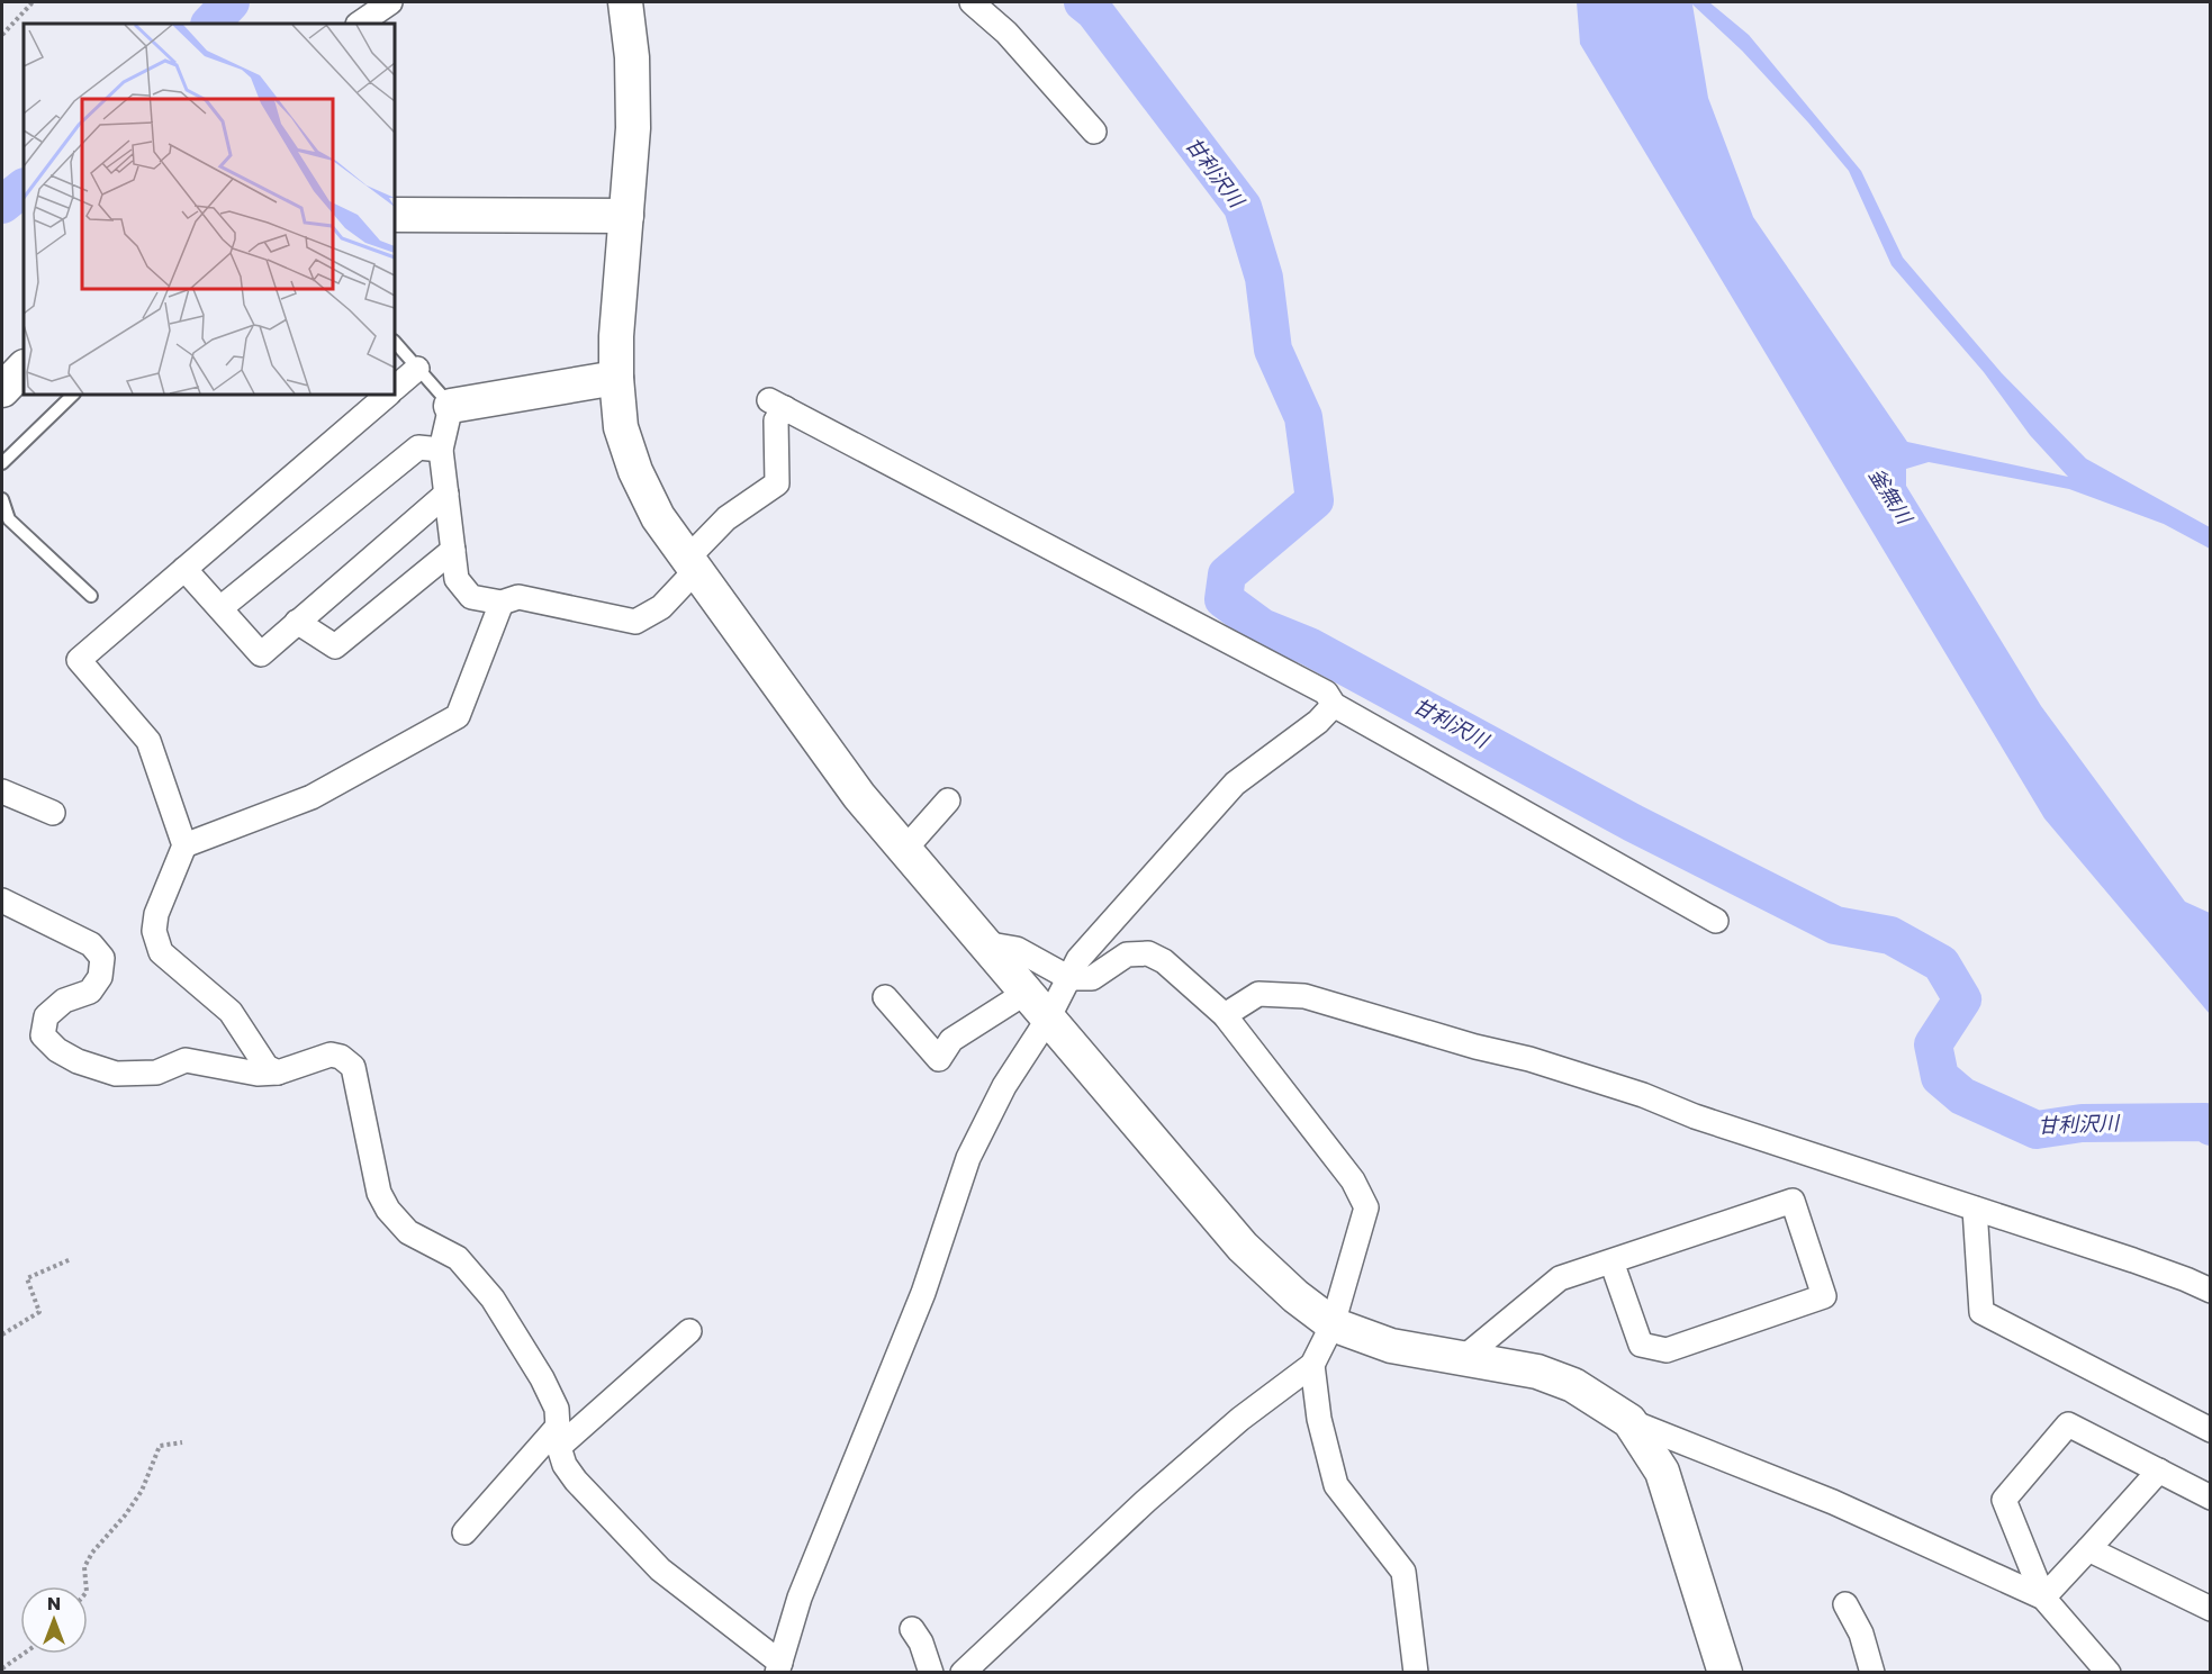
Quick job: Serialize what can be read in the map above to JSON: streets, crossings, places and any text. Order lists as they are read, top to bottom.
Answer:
{
  "water": ["甘利沢川", "釜無川"],
  "north": "top"
}
